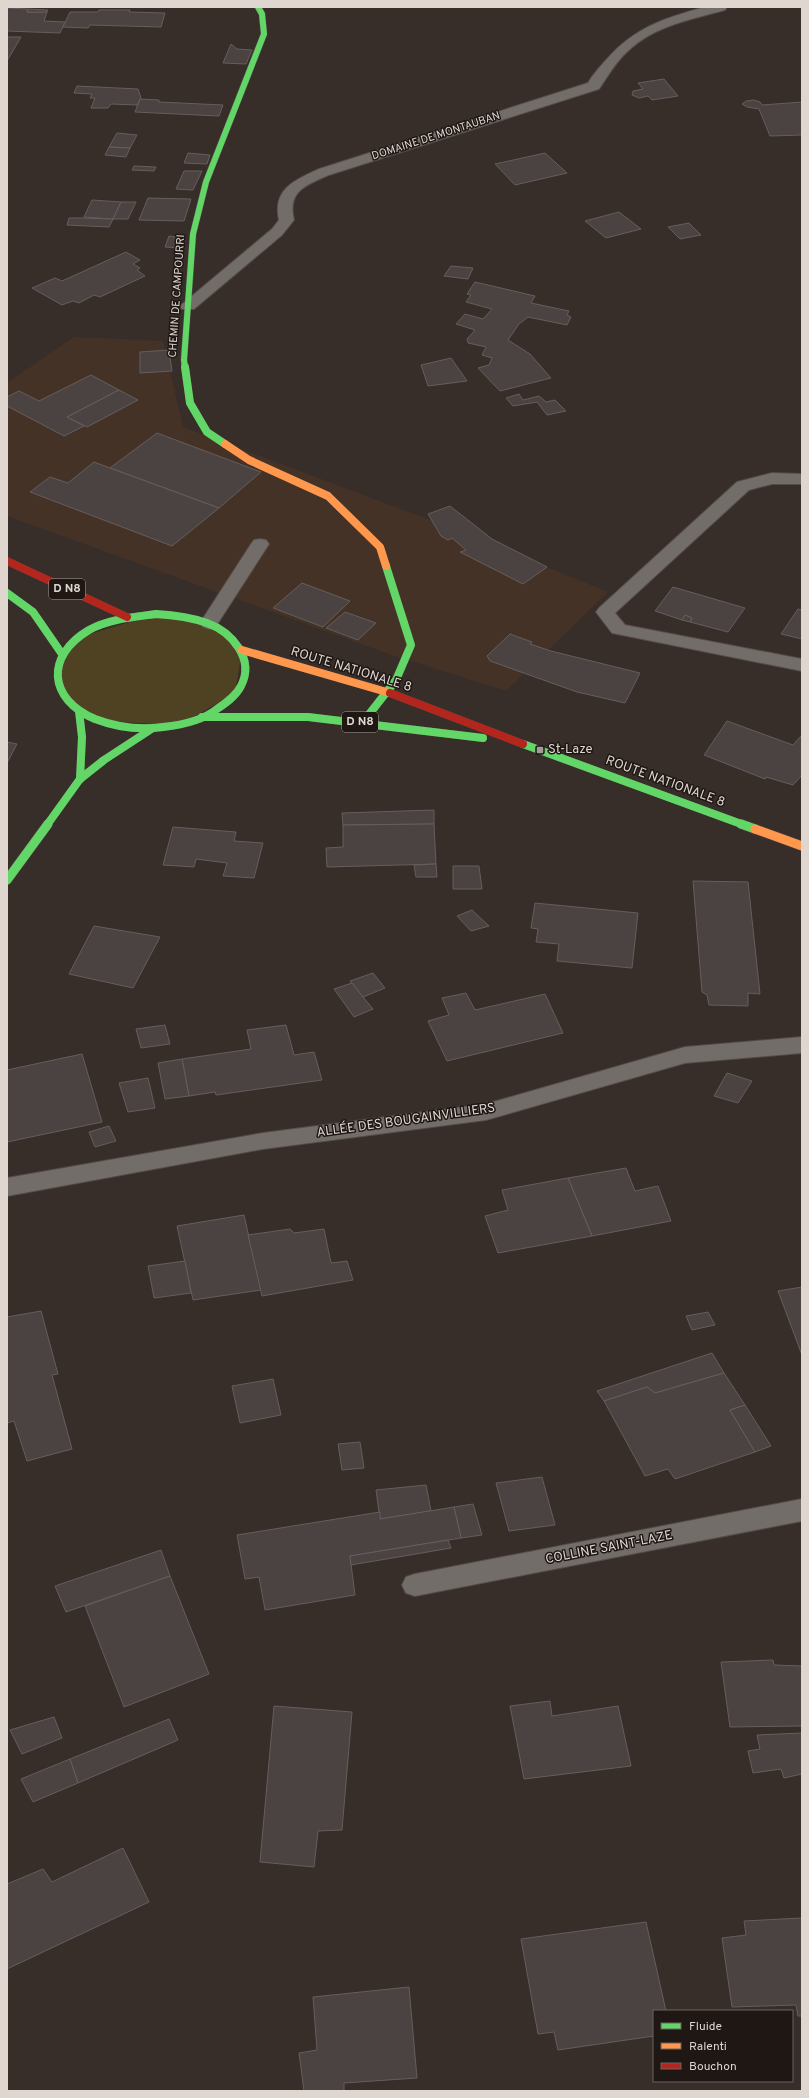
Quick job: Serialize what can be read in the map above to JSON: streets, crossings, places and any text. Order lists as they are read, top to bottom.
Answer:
{
  "streets": {
    "main road": ["CHEMIN DE CAMPOURRI", "D N8", "ROUTE NATIONALE 8"],
    "street": ["DOMAINE DE MONTAUBAN", "ALLÉE DES BOUGAINVILLIERS", "COLLINE SAINT-LAZE"]
  },
  "crossings": [
    ["DOMAINE DE MONTAUBAN", "CHEMIN DE CAMPOURRI"],
    ["CHEMIN DE CAMPOURRI", "ROUTE NATIONALE 8"]
  ],
  "places": {
    "transit": ["St-Laze"]
  },
  "legend": ["Fluide", "Ralenti", "Bouchon"]
}
